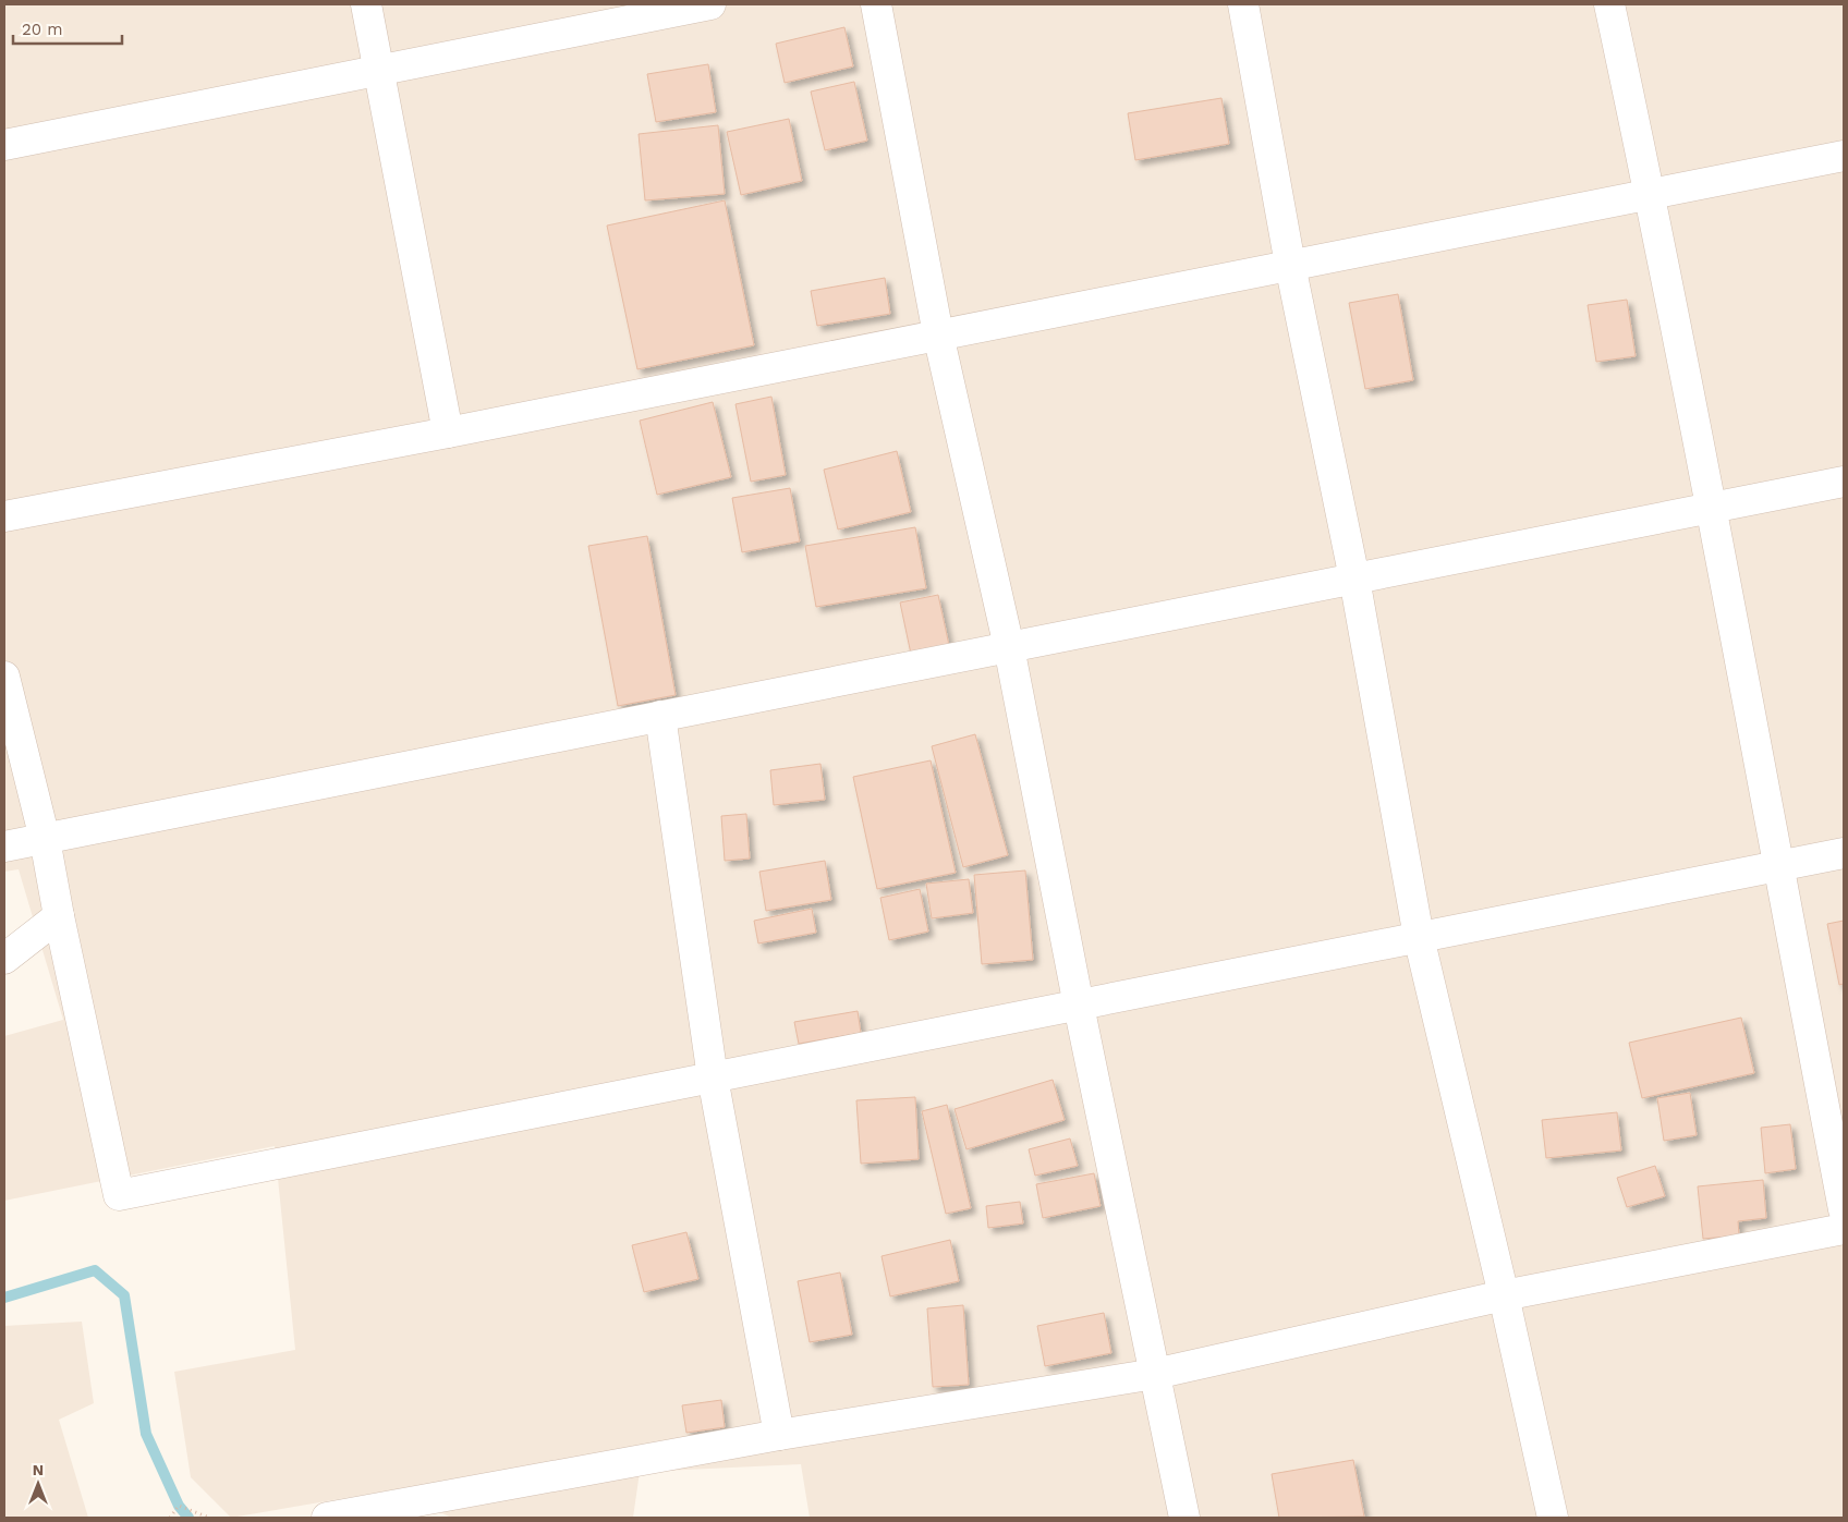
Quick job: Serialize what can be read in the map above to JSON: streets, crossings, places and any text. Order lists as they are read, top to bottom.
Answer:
{
  "scale_bar": "20 m",
  "north": "top"
}
